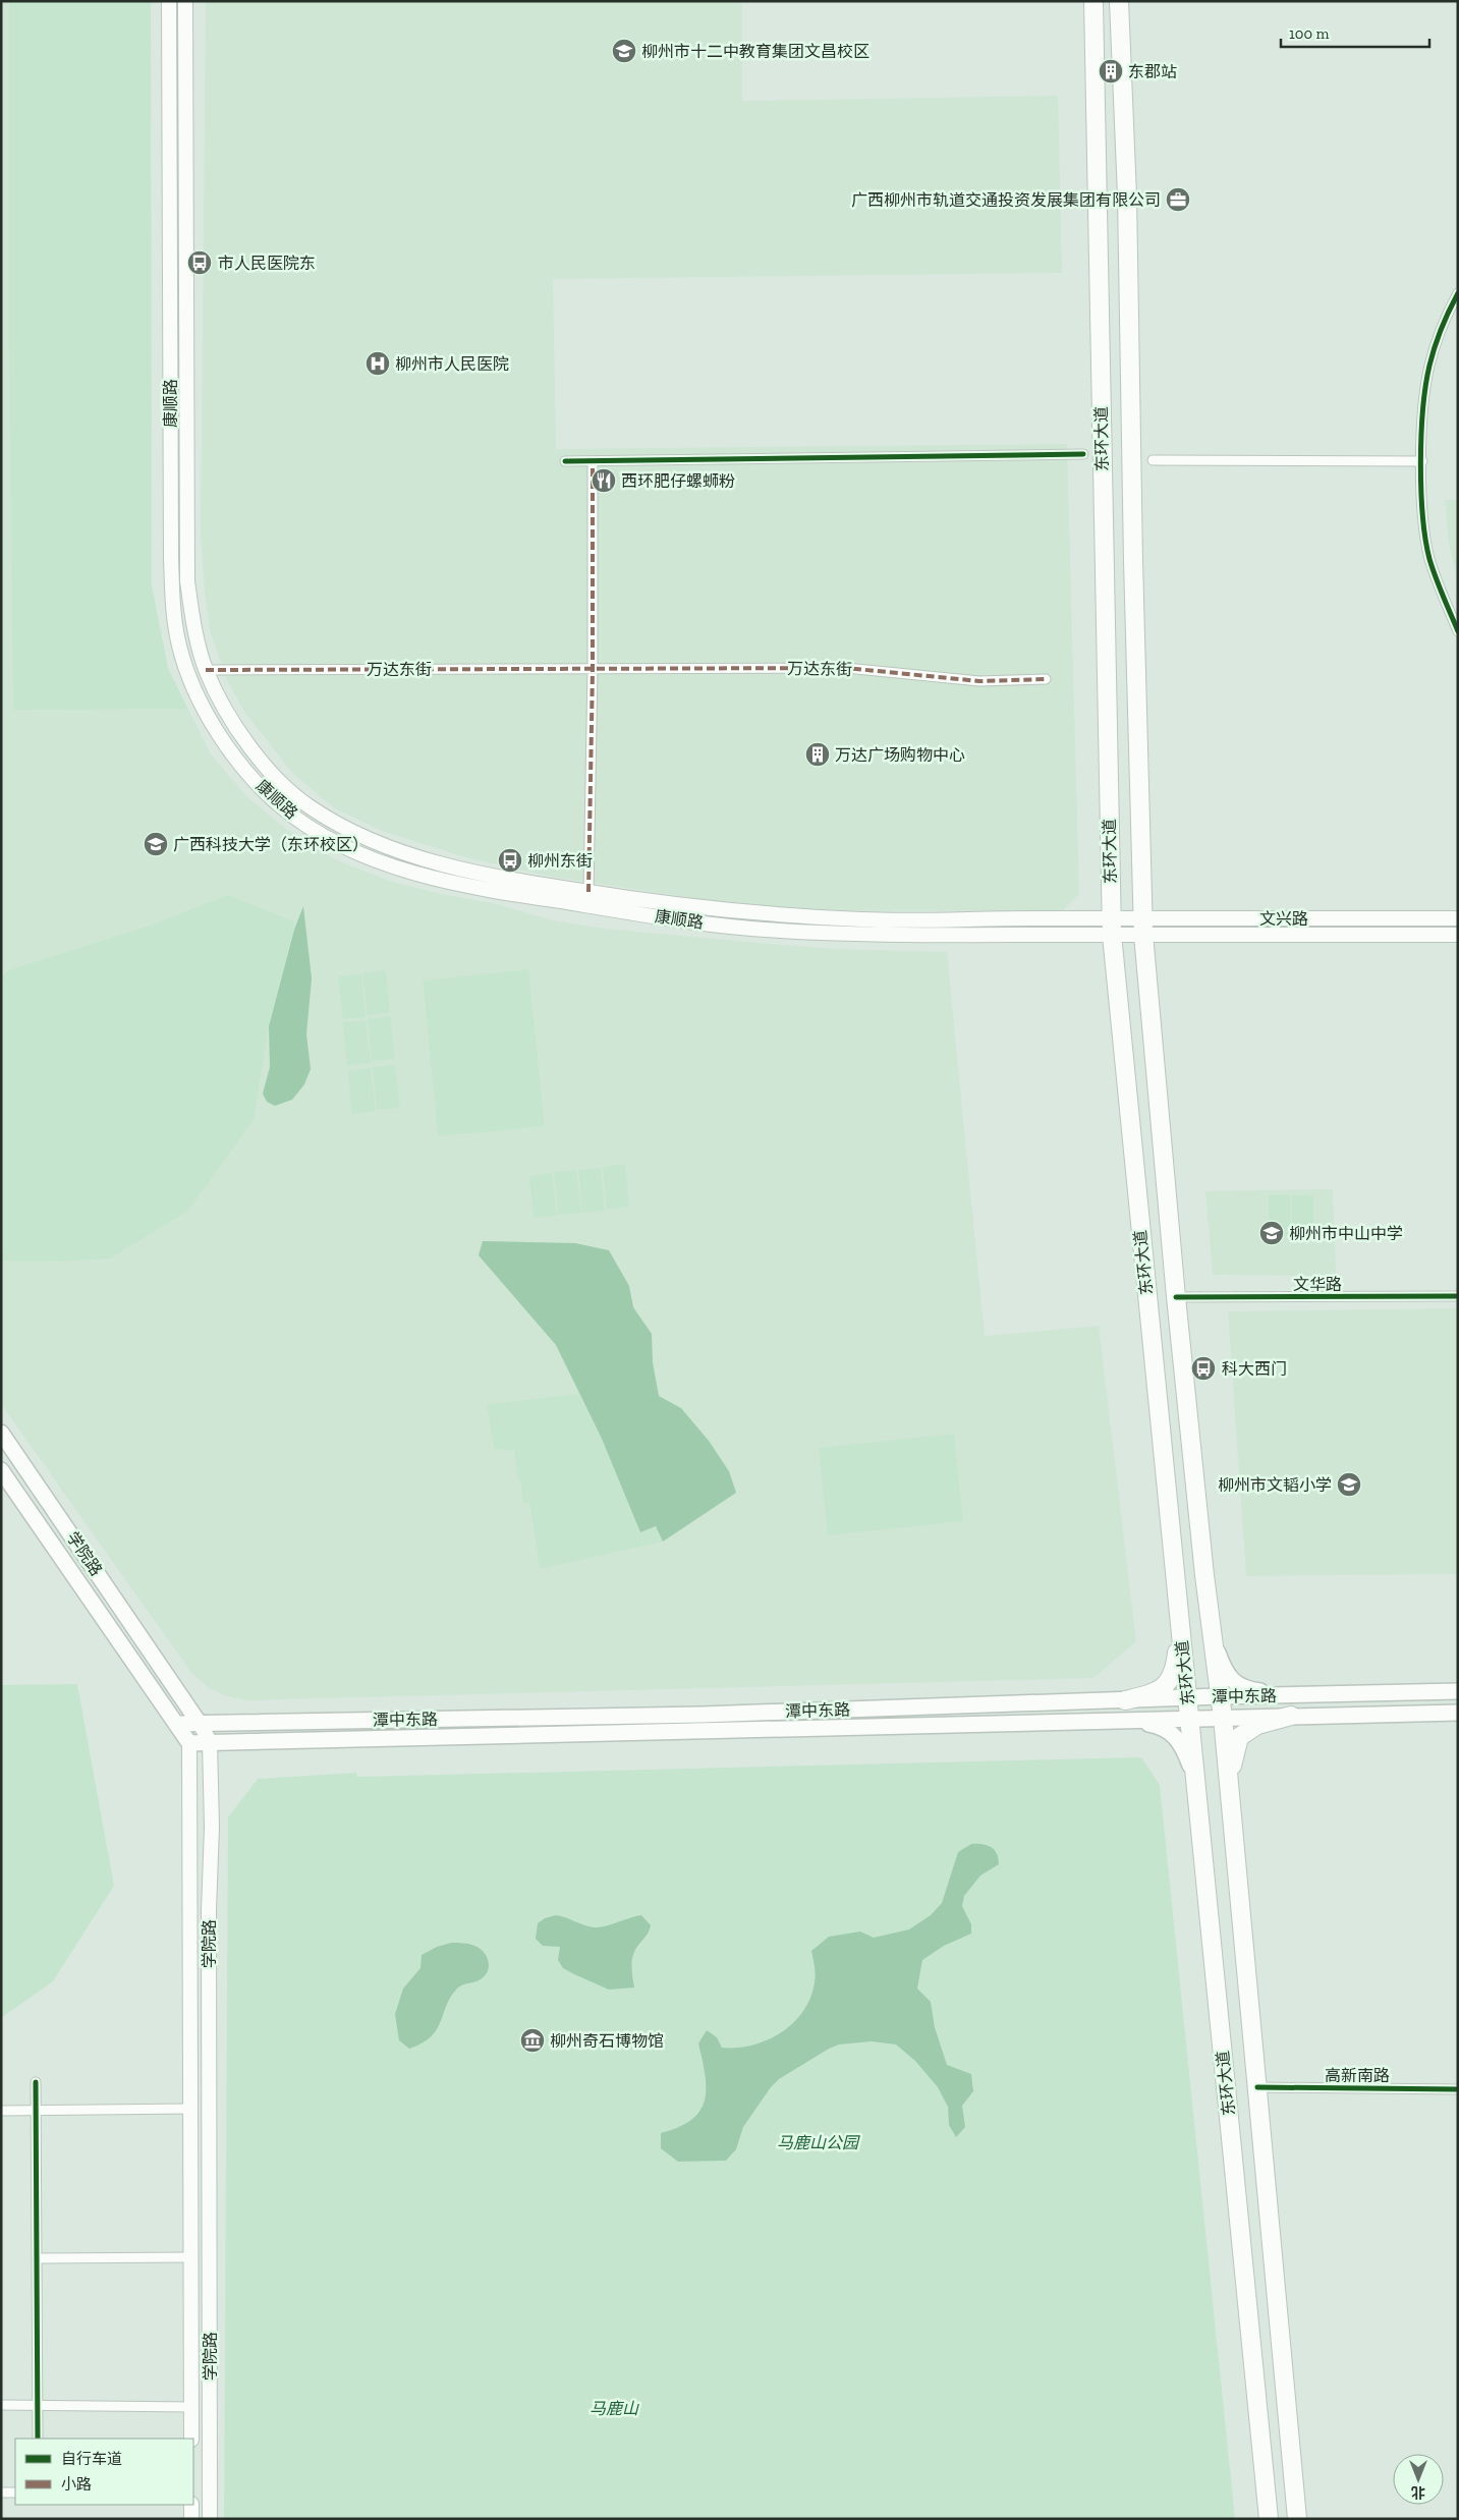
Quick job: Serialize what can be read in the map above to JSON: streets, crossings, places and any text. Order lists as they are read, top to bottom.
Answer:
{
  "streets": {
    "highway": ["东环大道"],
    "main road": [
      "康顺路",
      "文兴路",
      "学院路",
      "潭中东路"
    ],
    "street": ["万达东街", "文华路", "高新南路"]
  },
  "crossings": [
    ["康顺路", "东环大道"],
    ["康顺路", "万达东街"],
    ["康顺路", "文兴路"],
    ["东环大道", "文兴路"],
    ["东环大道", "文华路"],
    ["东环大道", "潭中东路"],
    ["东环大道", "高新南路"],
    ["学院路", "潭中东路"]
  ],
  "parks": ["马鹿山公园", "马鹿山"],
  "places": {
    "school or university": [
      "柳州市十二中教育集团文昌校区",
      "广西科技大学（东环校区）",
      "柳州市中山中学",
      "柳州市文韬小学"
    ],
    "building": ["东郡站", "万达广场购物中心"],
    "office": ["广西柳州市轨道交通投资发展集团有限公司"],
    "bus stop": ["市人民医院东", "柳州东街", "科大西门"],
    "hospital": ["柳州市人民医院"],
    "restaurant": ["西环肥仔螺蛳粉"],
    "museum": ["柳州奇石博物馆"]
  },
  "legend": ["自行车道", "小路"],
  "scale_bar": "100 m",
  "north": "bottom"
}
